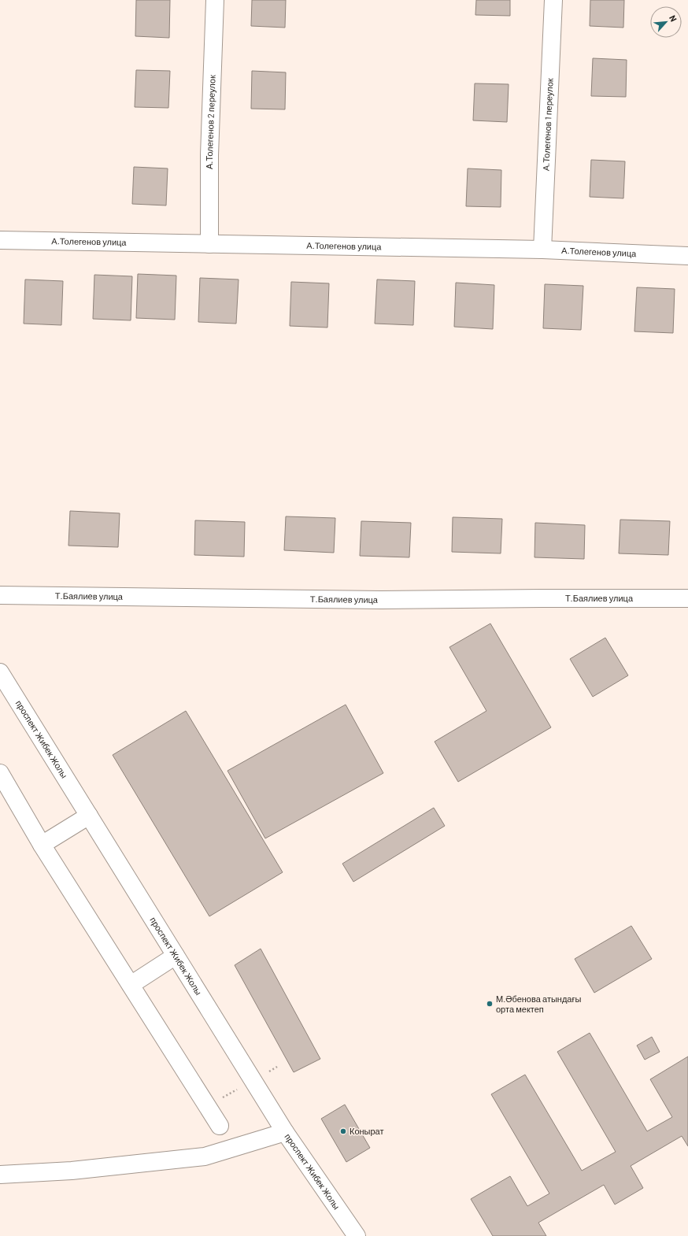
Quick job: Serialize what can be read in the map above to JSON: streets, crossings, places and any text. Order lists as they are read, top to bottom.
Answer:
{
  "streets": {
    "street": [
      "А.Толегенов 2 переулок",
      "А.Толегенов 1 переулок",
      "А.Толегенов улица",
      "Т.Баялиев улица",
      "проспект Жибек Жолы"
    ]
  },
  "crossings": [
    ["А.Толегенов 2 переулок", "А.Толегенов улица"],
    ["А.Толегенов 1 переулок", "А.Толегенов улица"]
  ],
  "places": ["М.Әбенова атындағы орта мектеп", "Конырат"],
  "north": "top right"
}
